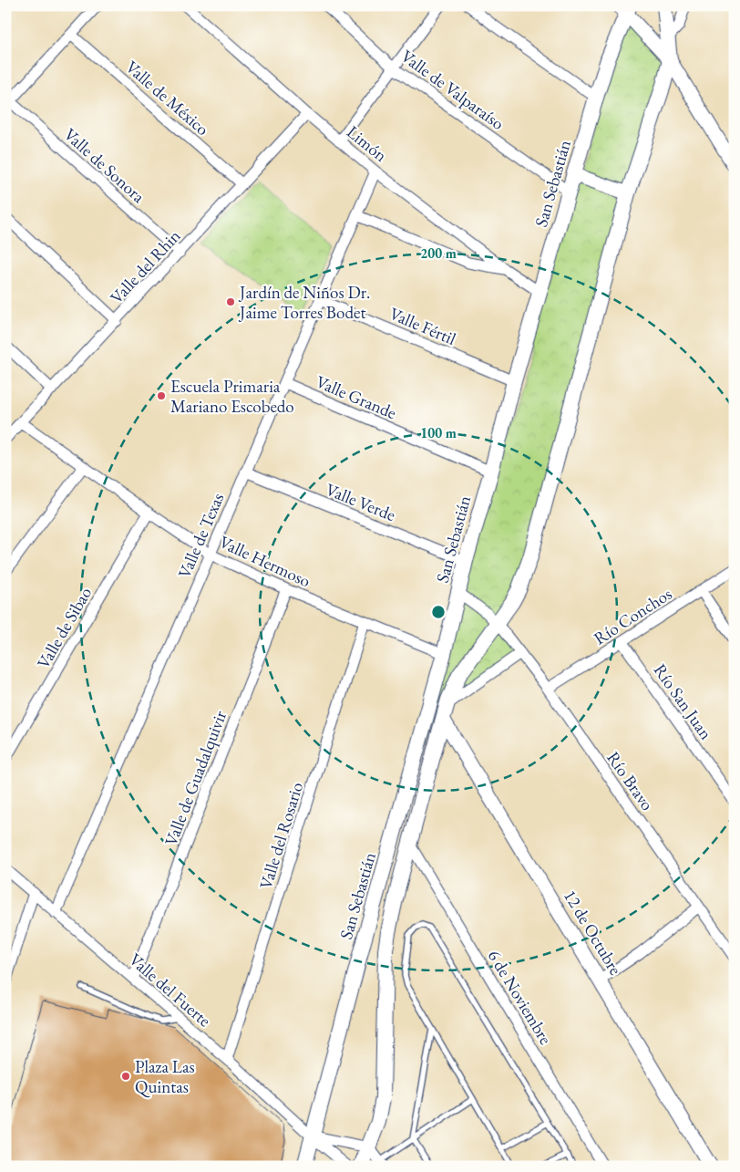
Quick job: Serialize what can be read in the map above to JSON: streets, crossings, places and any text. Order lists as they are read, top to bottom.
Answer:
{
  "streets": {
    "main road": ["San Sebastián"],
    "street": [
      "Valle de Valparaíso",
      "Valle de México",
      "Limón",
      "Valle de Sonora",
      "Valle del Rhin",
      "Valle Fértil",
      "Valle Grande",
      "Valle Verde",
      "Valle de Texas",
      "Valle Hermoso",
      "Río Conchos",
      "Valle de Sibao",
      "Río San Juan",
      "Valle de Guadalquivir",
      "Río Bravo",
      "Valle del Rosario",
      "12 de Octubre",
      "Valle del Fuerte",
      "6 de Noviembre"
    ]
  },
  "crossings": [
    ["Valle de Valparaíso", "San Sebastián"],
    ["Valle de México", "Valle del Rhin"],
    ["Limón", "San Sebastián"],
    ["Limón", "Valle del Rhin"],
    ["Limón", "Valle de Texas"],
    ["Valle de Sonora", "Valle del Rhin"],
    ["San Sebastián", "Valle Fértil"],
    ["San Sebastián", "Valle Grande"],
    ["San Sebastián", "Valle Verde"],
    ["San Sebastián", "Valle Hermoso"],
    ["San Sebastián", "Río Bravo"],
    ["San Sebastián", "Valle del Fuerte"],
    ["Valle del Rhin", "Valle Hermoso"],
    ["Valle Fértil", "Valle de Texas"],
    ["Valle Grande", "Valle de Texas"],
    ["Valle Verde", "Valle de Texas"],
    ["Valle de Texas", "Valle Hermoso"],
    ["Valle de Texas", "Valle del Fuerte"],
    ["Valle Hermoso", "Valle de Sibao"],
    ["Valle Hermoso", "Valle de Guadalquivir"],
    ["Valle Hermoso", "Valle del Rosario"],
    ["Río Conchos", "Río San Juan"],
    ["Río Conchos", "Río Bravo"],
    ["Valle de Guadalquivir", "Valle del Fuerte"],
    ["Valle del Rosario", "Valle del Fuerte"]
  ],
  "places": ["Jardín de Niños Dr. Jaime Torres Bodet", "Escuela Primaria Mariano Escobedo", "Plaza Las Quintas"],
  "rings": ["200 m", "100 m"]
}
